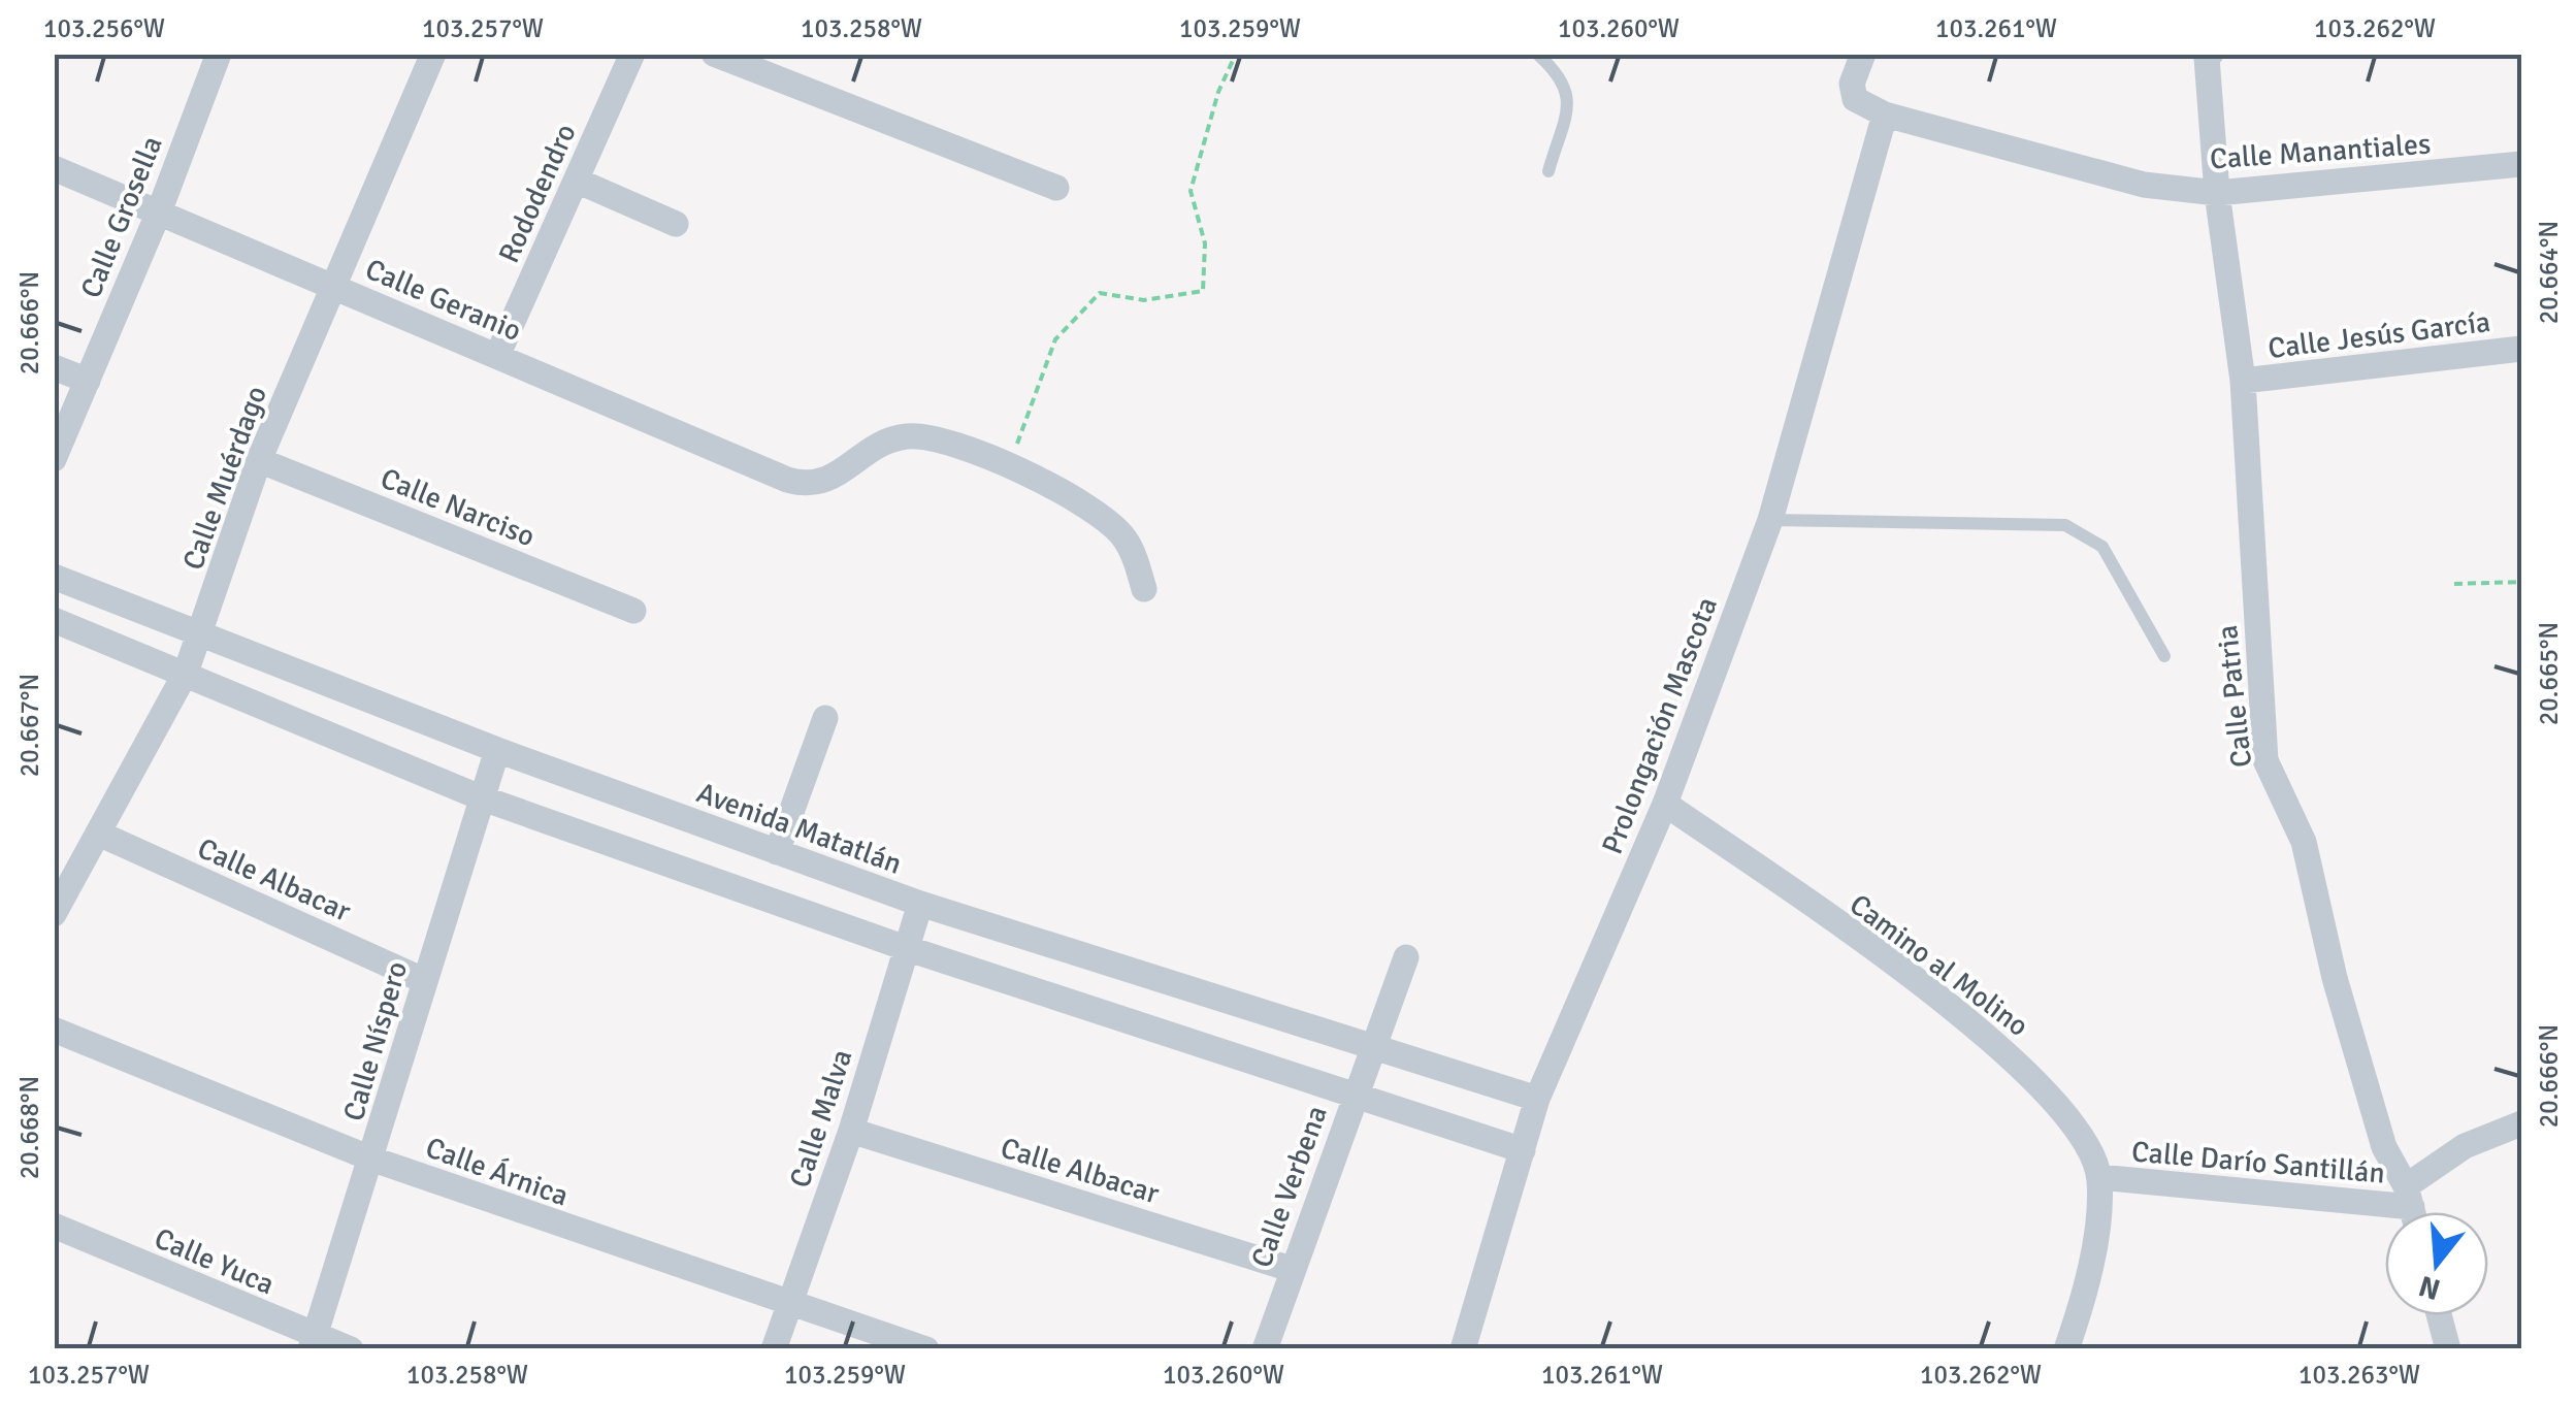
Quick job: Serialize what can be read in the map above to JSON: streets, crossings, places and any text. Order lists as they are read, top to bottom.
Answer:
{
  "streets": {
    "street": [
      "Calle Manantiales",
      "Rododendro",
      "Calle Grosella",
      "Calle Geranio",
      "Calle Jesús García",
      "Calle Muérdago",
      "Calle Narciso",
      "Calle Patria",
      "Prolongación Mascota",
      "Avenida Matatlán",
      "Calle Albacar",
      "Camino al Molino",
      "Calle Níspero",
      "Calle Malva",
      "Calle Darío Santillán",
      "Calle Árnica",
      "Calle Verbena",
      "Calle Yuca"
    ]
  },
  "crossings": [
    ["Calle Manantiales", "Calle Patria"],
    ["Calle Manantiales", "Prolongación Mascota"],
    ["Rododendro", "Calle Geranio"],
    ["Calle Grosella", "Calle Geranio"],
    ["Calle Geranio", "Calle Muérdago"],
    ["Calle Jesús García", "Calle Patria"],
    ["Calle Muérdago", "Calle Narciso"],
    ["Calle Muérdago", "Avenida Matatlán"],
    ["Calle Muérdago", "Calle Albacar"],
    ["Calle Patria", "Calle Darío Santillán"],
    ["Prolongación Mascota", "Avenida Matatlán"],
    ["Prolongación Mascota", "Camino al Molino"],
    ["Avenida Matatlán", "Calle Níspero"],
    ["Avenida Matatlán", "Calle Malva"],
    ["Avenida Matatlán", "Calle Verbena"],
    ["Calle Albacar", "Calle Níspero"],
    ["Calle Albacar", "Calle Malva"],
    ["Calle Albacar", "Calle Verbena"],
    ["Camino al Molino", "Calle Darío Santillán"],
    ["Calle Níspero", "Calle Árnica"],
    ["Calle Níspero", "Calle Yuca"],
    ["Calle Malva", "Calle Árnica"]
  ],
  "north": "bottom",
  "coordinates": [
    "103.256°W",
    "103.257°W",
    "103.258°W",
    "103.259°W",
    "103.260°W",
    "103.261°W",
    "103.262°W",
    "20.664°N",
    "20.666°N",
    "20.665°N",
    "20.667°N",
    "20.668°N",
    "103.263°W"
  ]
}
